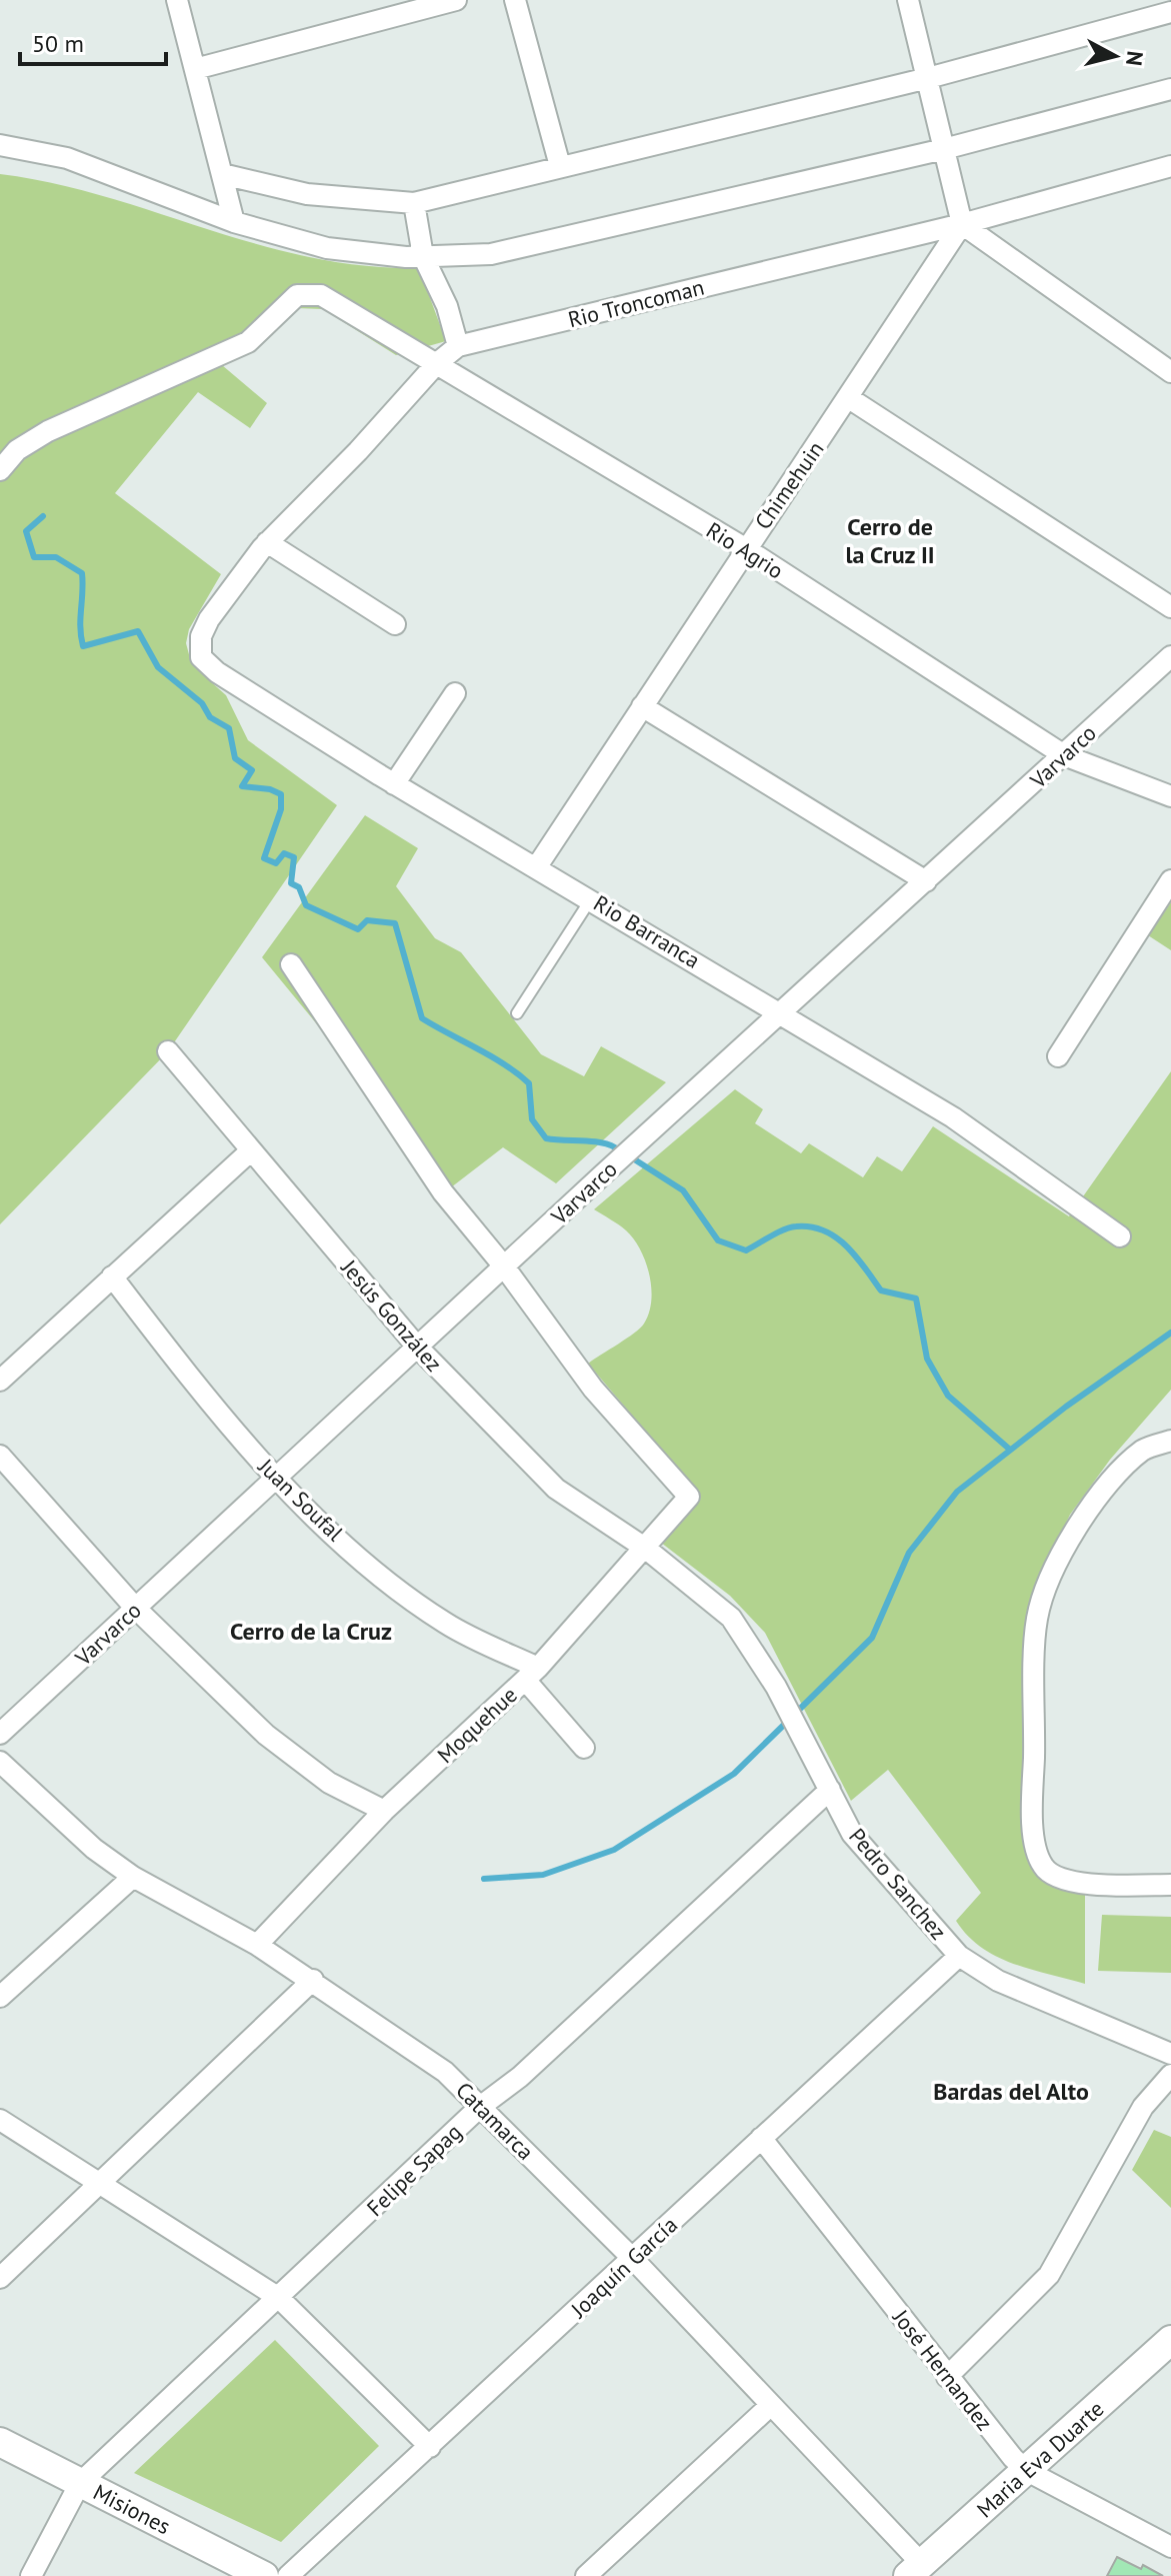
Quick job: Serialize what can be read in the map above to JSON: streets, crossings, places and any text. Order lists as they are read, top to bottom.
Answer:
{
  "streets": {
    "main road": ["Maria Eva Duarte", "Misiones"],
    "street": [
      "Rio Troncoman",
      "Chimehuin",
      "Rio Agrio",
      "Varvarco",
      "Rio Barranca",
      "Jesús González",
      "Juan Soufal",
      "Moquehue",
      "Pedro Sanchez",
      "Catamarca",
      "Felipe Sapag",
      "Joaquín García",
      "José Hernandez"
    ]
  },
  "crossings": [
    ["Rio Troncoman", "Chimehuin"],
    ["Rio Troncoman", "Rio Agrio"],
    ["Rio Troncoman", "Rio Barranca"],
    ["Chimehuin", "Rio Agrio"],
    ["Chimehuin", "Rio Barranca"],
    ["Rio Agrio", "Varvarco"],
    ["Varvarco", "Rio Barranca"],
    ["Varvarco", "Jesús González"],
    ["Varvarco", "Juan Soufal"],
    ["Varvarco", "Moquehue"],
    ["Jesús González", "Moquehue"],
    ["Jesús González", "Pedro Sanchez"],
    ["Juan Soufal", "Moquehue"],
    ["Moquehue", "Pedro Sanchez"],
    ["Moquehue", "Catamarca"],
    ["Pedro Sanchez", "Felipe Sapag"],
    ["Pedro Sanchez", "Joaquín García"],
    ["Catamarca", "Felipe Sapag"],
    ["Catamarca", "Joaquín García"],
    ["Catamarca", "Maria Eva Duarte"],
    ["Felipe Sapag", "Misiones"],
    ["Joaquín García", "José Hernandez"],
    ["José Hernandez", "Maria Eva Duarte"]
  ],
  "districts": ["Cerro de la Cruz II", "Cerro de la Cruz", "Bardas del Alto"],
  "scale_bar": "50 m",
  "north": "right"
}
